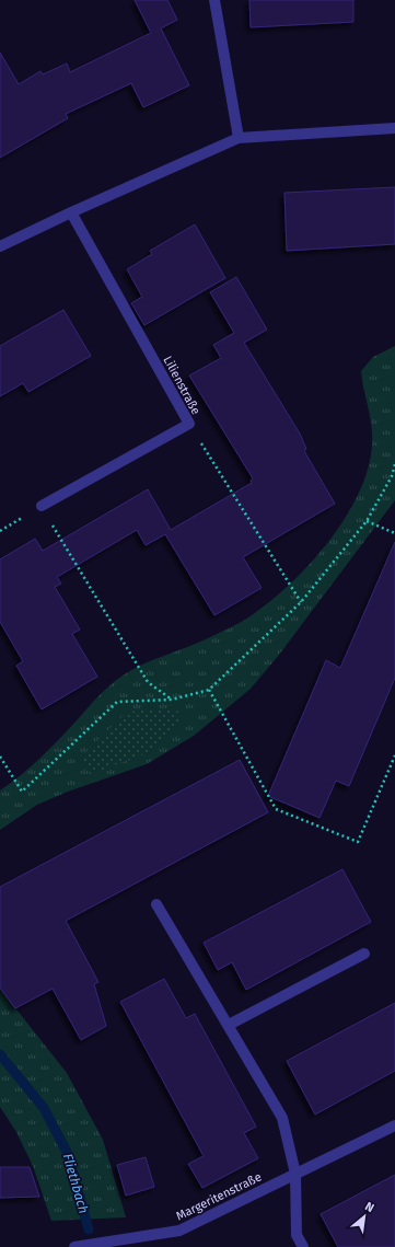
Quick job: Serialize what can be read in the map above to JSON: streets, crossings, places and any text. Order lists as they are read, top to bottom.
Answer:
{
  "streets": {
    "street": ["Lilienstraße", "Margeritenstraße"]
  },
  "water": ["Fliethbach"],
  "north": "top right"
}
